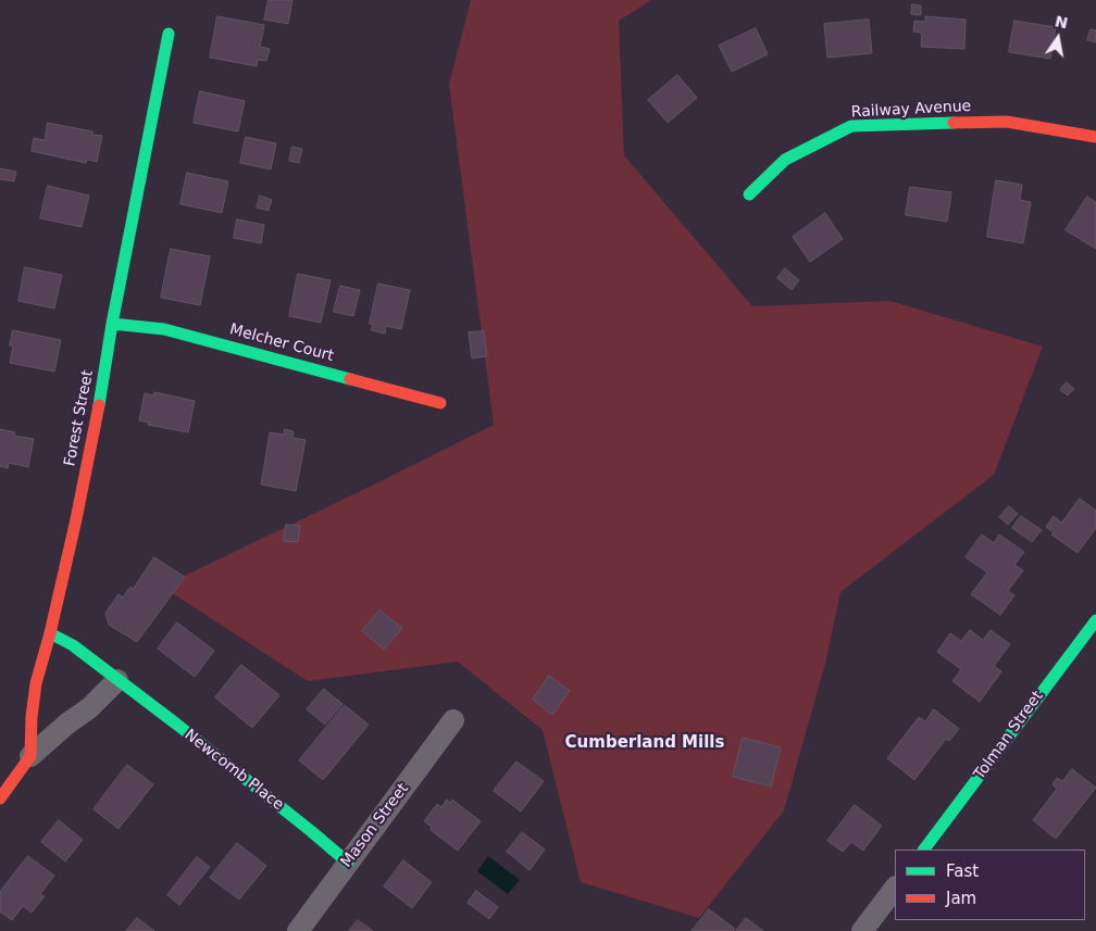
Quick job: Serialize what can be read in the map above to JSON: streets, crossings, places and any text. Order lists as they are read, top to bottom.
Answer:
{
  "streets": {
    "street": [
      "Railway Avenue",
      "Melcher Court",
      "Forest Street",
      "Tolman Street",
      "Newcomb Place",
      "Mason Street"
    ]
  },
  "crossings": [
    ["Melcher Court", "Forest Street"],
    ["Forest Street", "Newcomb Place"],
    ["Newcomb Place", "Mason Street"]
  ],
  "districts": ["Cumberland Mills"],
  "legend": ["Fast", "Jam"],
  "north": "top"
}
